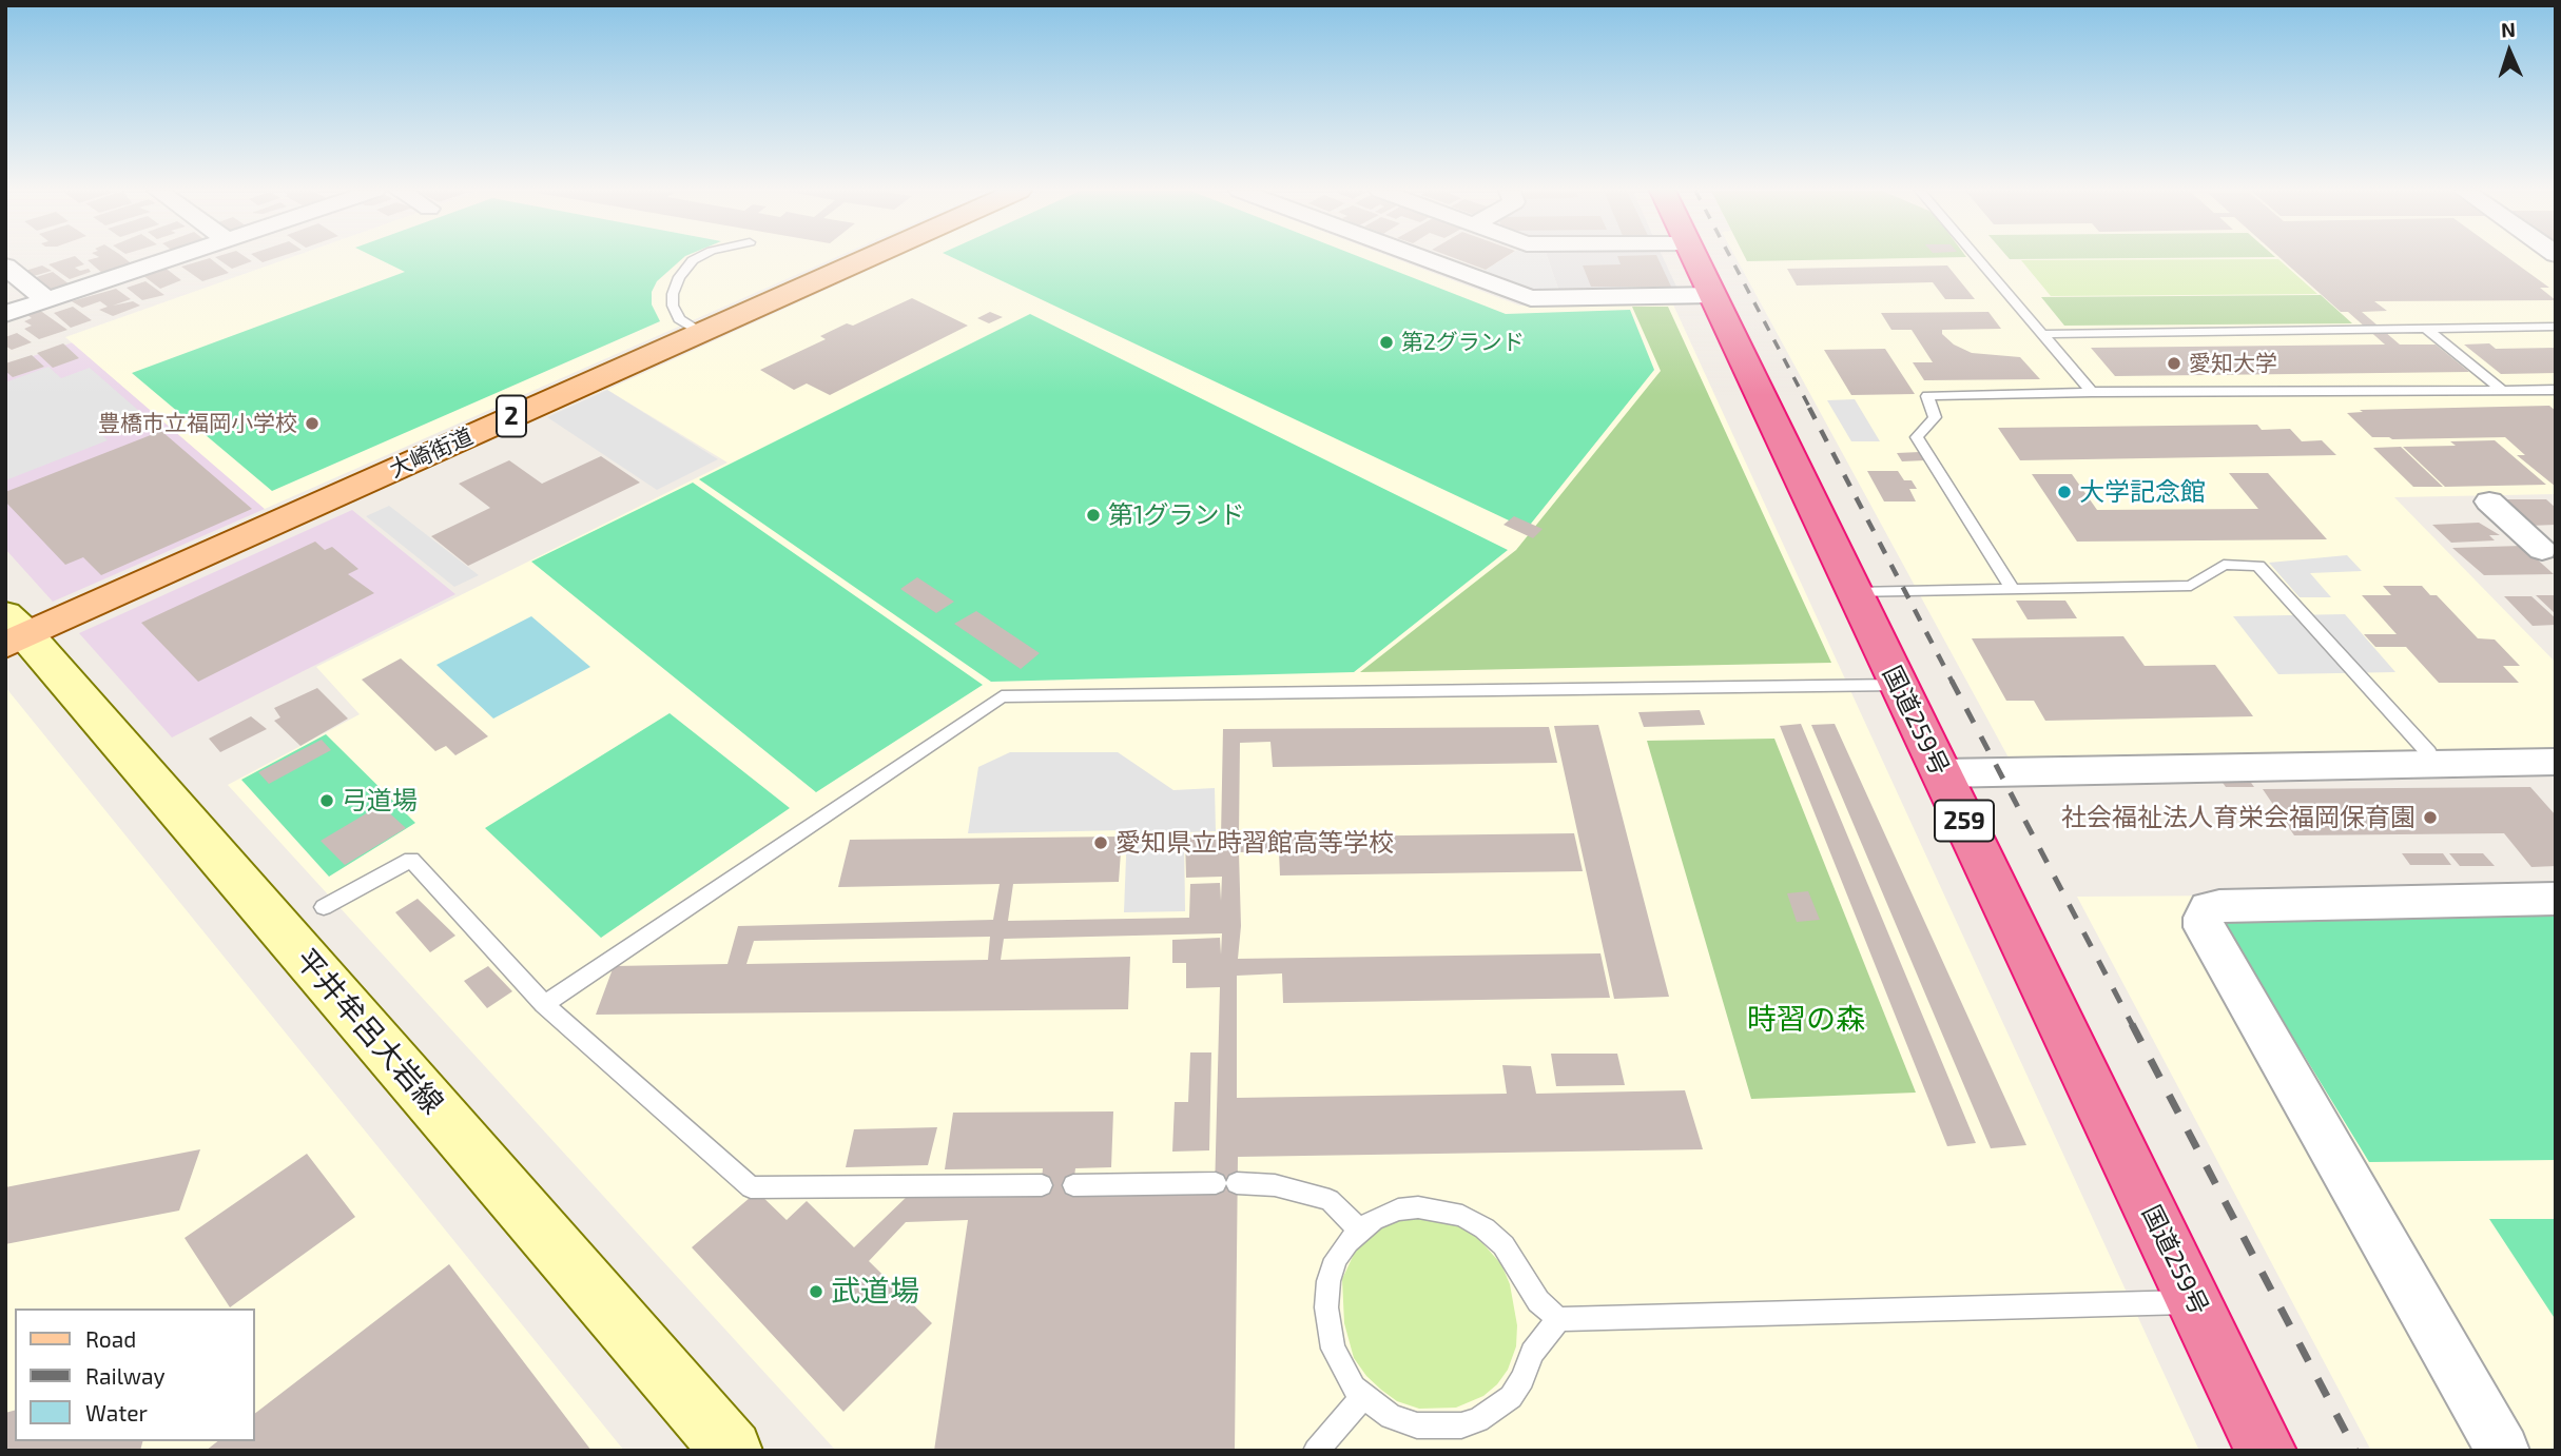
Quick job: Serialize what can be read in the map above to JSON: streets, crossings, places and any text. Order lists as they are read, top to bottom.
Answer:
{
  "streets": {
    "highway": ["国道259号", "259"],
    "main road": ["2", "大崎街道", "平井牟呂大岩線"]
  },
  "crossings": [
    ["大崎街道", "平井牟呂大岩線"]
  ],
  "parks": ["時習の森"],
  "places": [
    "第2グランド",
    "愛知大学",
    "豊橋市立福岡小学校",
    "大学記念館",
    "第1グランド",
    "弓道場",
    "社会福祉法人育栄会福岡保育園",
    "愛知県立時習館高等学校",
    "武道場"
  ],
  "legend": ["Road", "Railway", "Water"],
  "north": "top"
}
